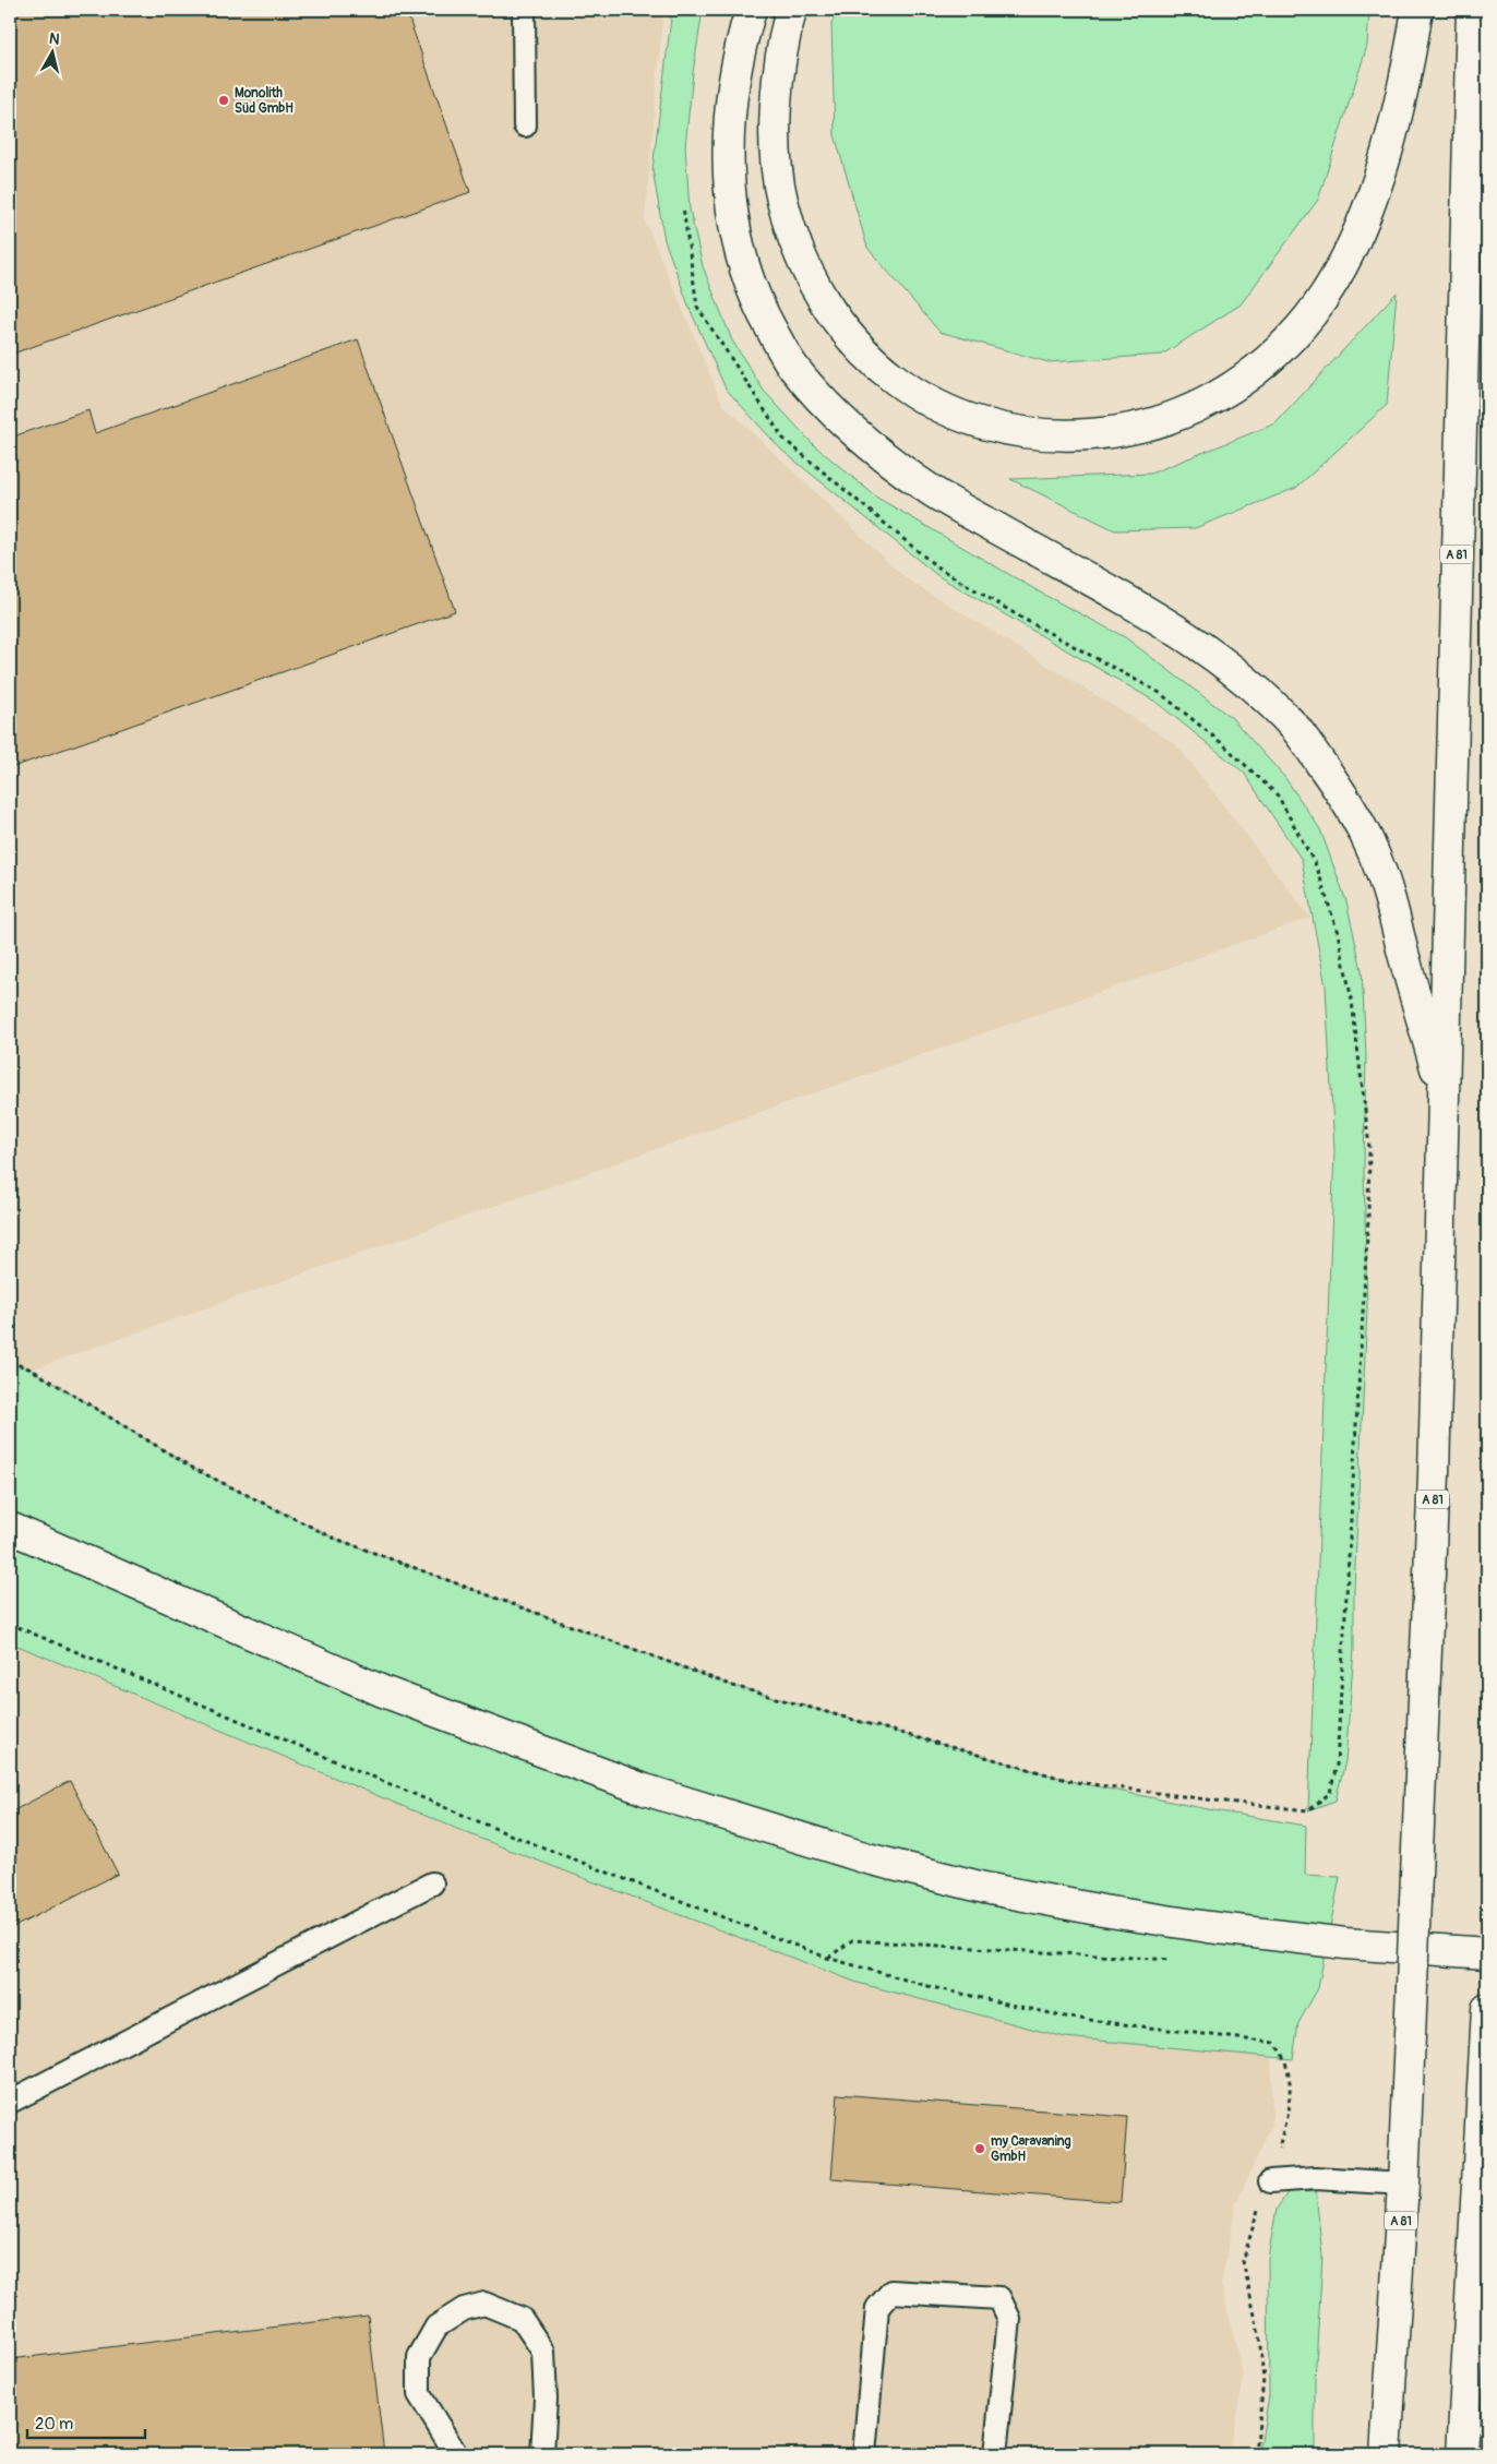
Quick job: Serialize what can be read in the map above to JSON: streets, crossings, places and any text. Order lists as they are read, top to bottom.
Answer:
{
  "streets": {
    "main road": ["A 81"]
  },
  "places": ["Monolith Süd GmbH", "my Caravaning GmbH"],
  "scale_bar": "20 m",
  "north": "top"
}
